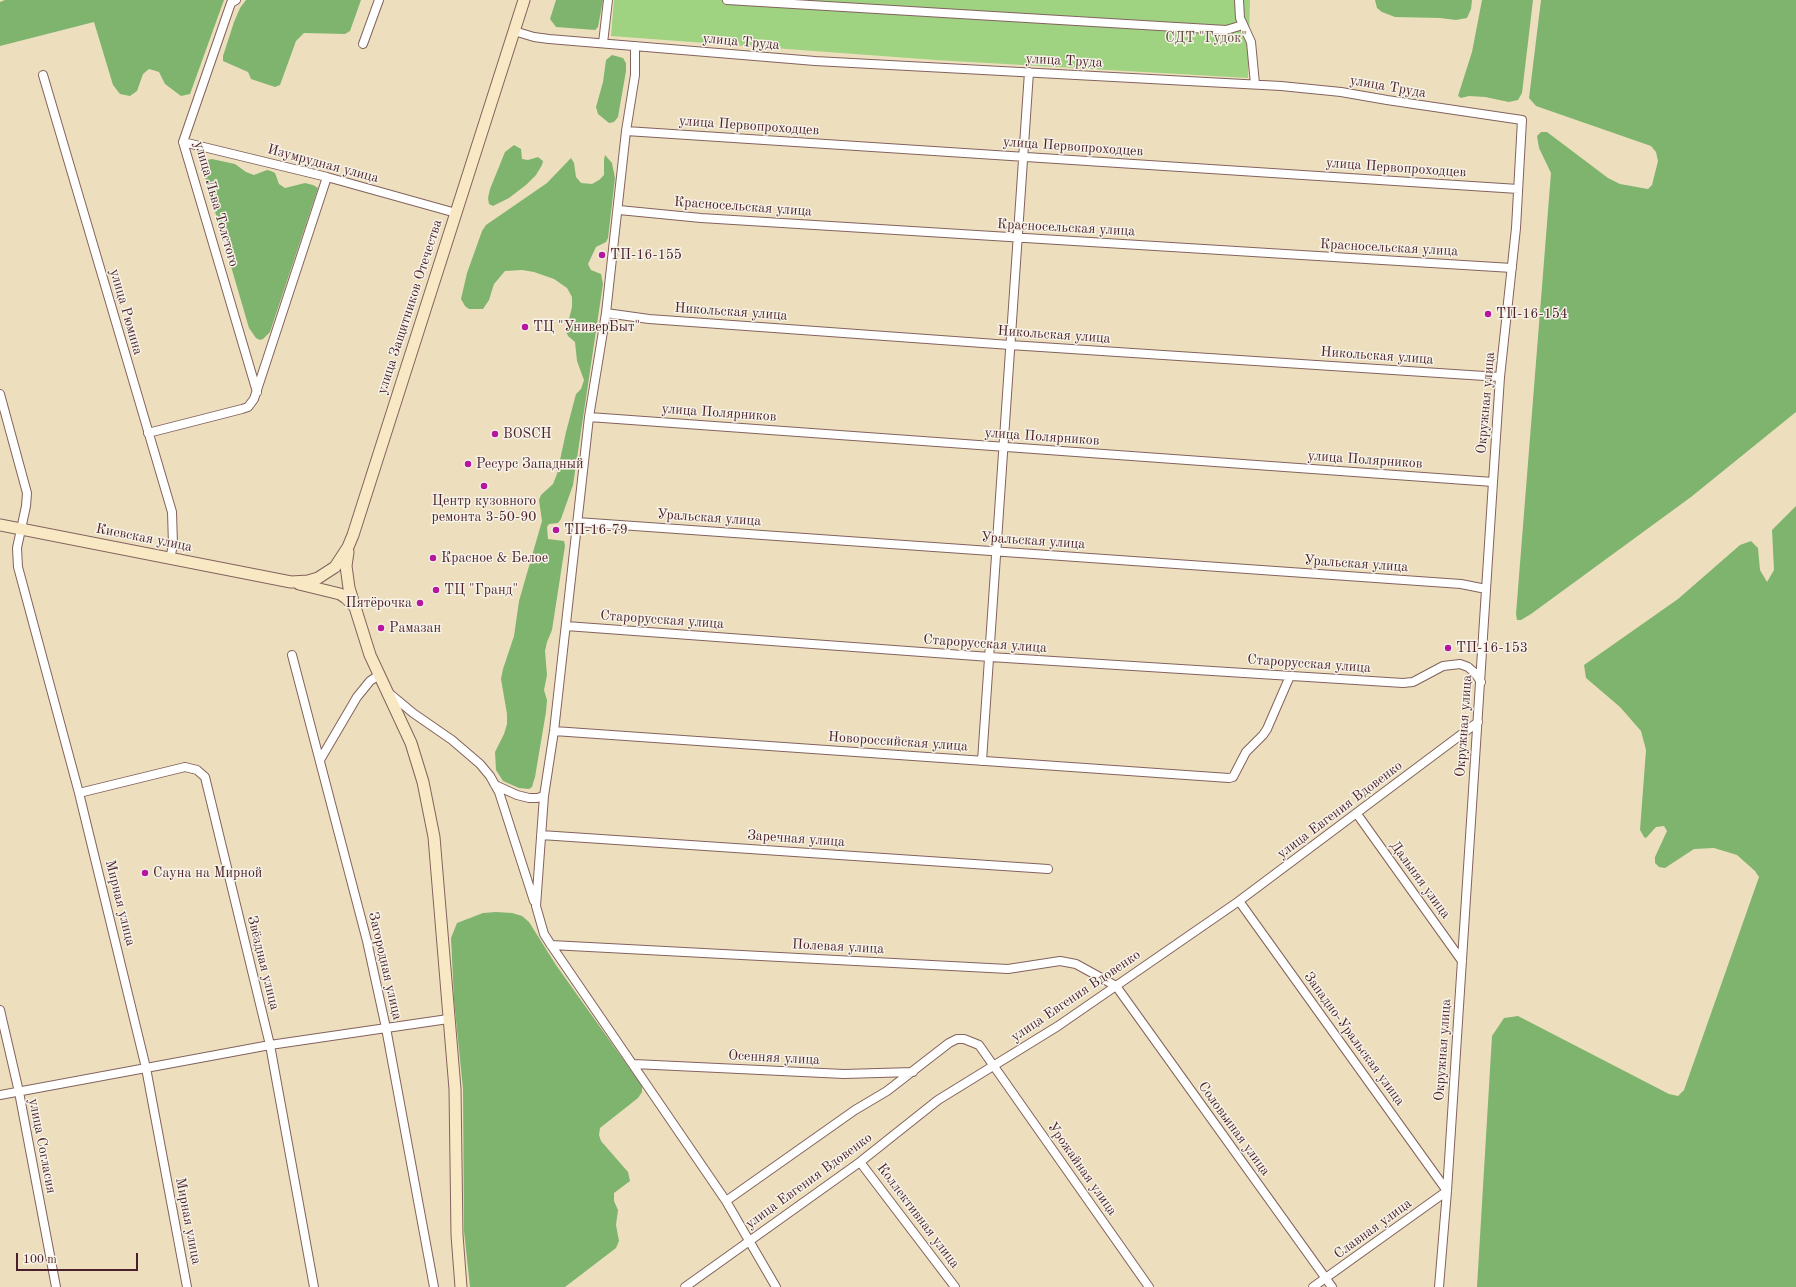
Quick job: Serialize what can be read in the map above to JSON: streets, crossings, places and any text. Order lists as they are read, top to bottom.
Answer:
{
  "streets": {
    "main road": ["улица Защитников Отечества", "Киевская улица"],
    "street": [
      "улица Труда",
      "улица Первопроходцев",
      "Изумрудная улица",
      "улица Льва Толстого",
      "Красносельская улица",
      "улица Рюмина",
      "Никольская улица",
      "Окружная улица",
      "улица Полярников",
      "Уральская улица",
      "Старорусская улица",
      "Новороссийская улица",
      "улица Евгения Вдовенко",
      "Заречная улица",
      "Дальняя улица",
      "Мирная улица",
      "Полевая улица",
      "Звёздная улица",
      "Загородная улица",
      "Западно-Уральская улица",
      "Осенняя улица",
      "Соловьиная улица",
      "улица Согласия",
      "Урожайная улица",
      "Коллективная улица",
      "Славная улица"
    ]
  },
  "crossings": [
    ["улица Труда", "улица Защитников Отечества"],
    ["улица Труда", "Окружная улица"],
    ["улица Первопроходцев", "Окружная улица"],
    ["Изумрудная улица", "улица Льва Толстого"],
    ["Изумрудная улица", "улица Защитников Отечества"],
    ["Красносельская улица", "Окружная улица"],
    ["улица Защитников Отечества", "Киевская улица"],
    ["улица Рюмина", "Киевская улица"],
    ["Никольская улица", "Окружная улица"],
    ["Окружная улица", "улица Полярников"],
    ["Окружная улица", "Уральская улица"],
    ["Окружная улица", "Старорусская улица"],
    ["Окружная улица", "улица Евгения Вдовенко"],
    ["Окружная улица", "Дальняя улица"],
    ["Окружная улица", "Западно-Уральская улица"],
    ["Окружная улица", "Славная улица"],
    ["Киевская улица", "Мирная улица"],
    ["Старорусская улица", "Новороссийская улица"],
    ["улица Евгения Вдовенко", "Дальняя улица"],
    ["улица Евгения Вдовенко", "Полевая улица"],
    ["улица Евгения Вдовенко", "Западно-Уральская улица"],
    ["улица Евгения Вдовенко", "Соловьиная улица"],
    ["улица Евгения Вдовенко", "Урожайная улица"],
    ["улица Евгения Вдовенко", "Коллективная улица"],
    ["Мирная улица", "Звёздная улица"],
    ["Полевая улица", "Соловьиная улица"],
    ["Западно-Уральская улица", "Славная улица"],
    ["Осенняя улица", "Урожайная улица"],
    ["Соловьиная улица", "Славная улица"]
  ],
  "parks": ["СДТ \"Гудок\""],
  "places": [
    "ТП-16-155",
    "ТП-16-154",
    "ТЦ \"УниверБыт\"",
    "BOSCH",
    "Ресурс Западный",
    "Центр кузовного ремонта 3-50-90",
    "ТП-16-79",
    "Красное & Белое",
    "ТЦ \"Гранд\"",
    "Пятёрочка",
    "Рамазан",
    "ТП-16-153",
    "Сауна на Мирной"
  ],
  "scale_bar": "100 m"
}
